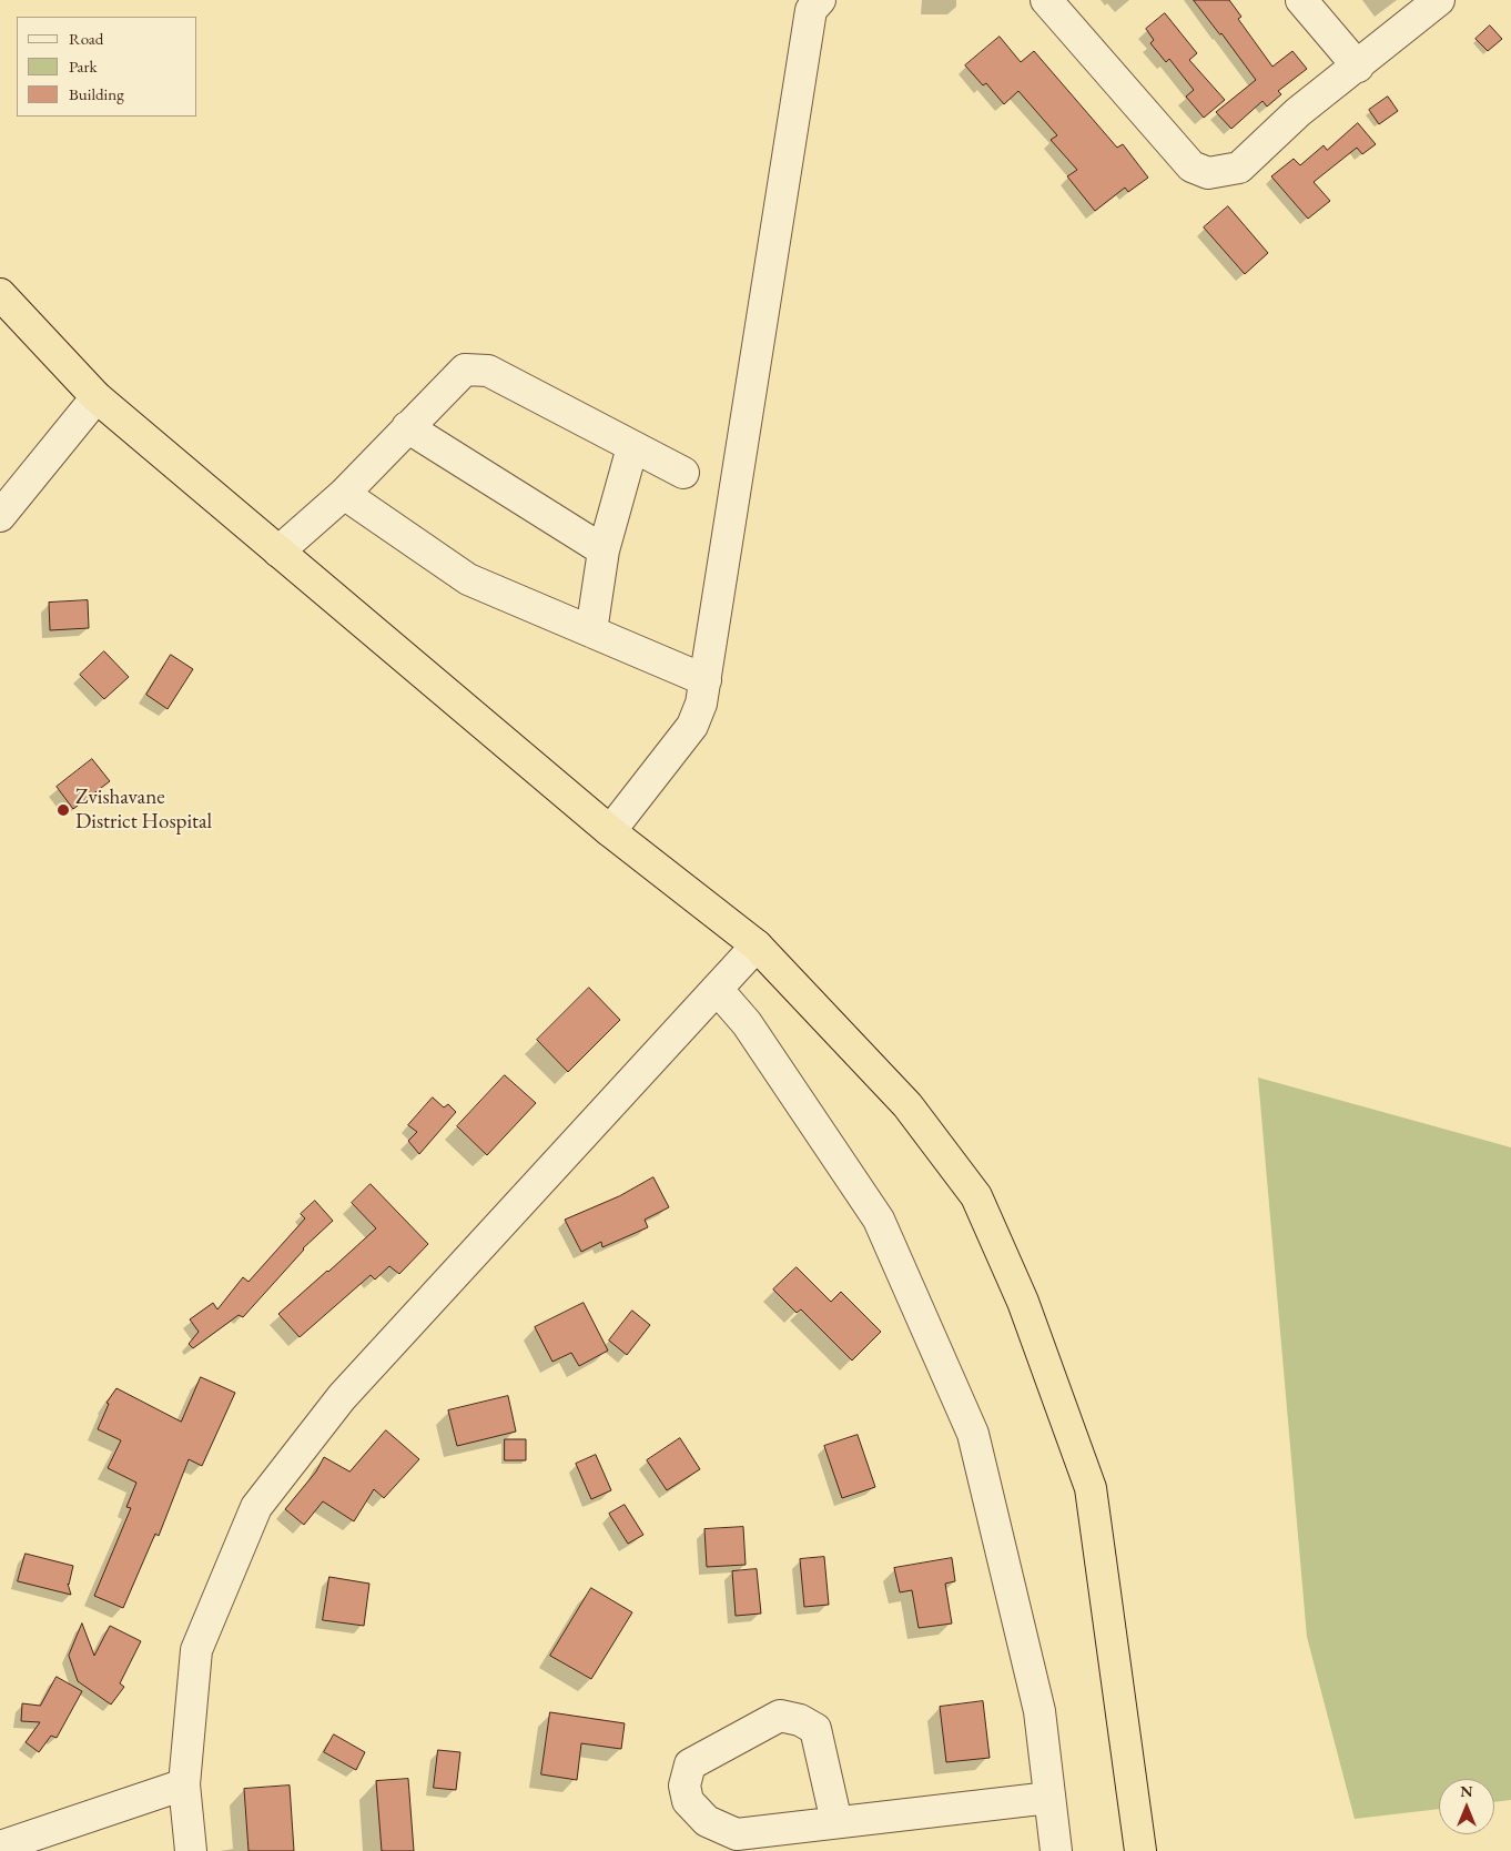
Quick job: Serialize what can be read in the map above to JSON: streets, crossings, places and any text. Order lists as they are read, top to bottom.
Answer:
{
  "places": ["Zvishavane District Hospital"],
  "legend": ["Road", "Park", "Building"],
  "north": "top"
}
